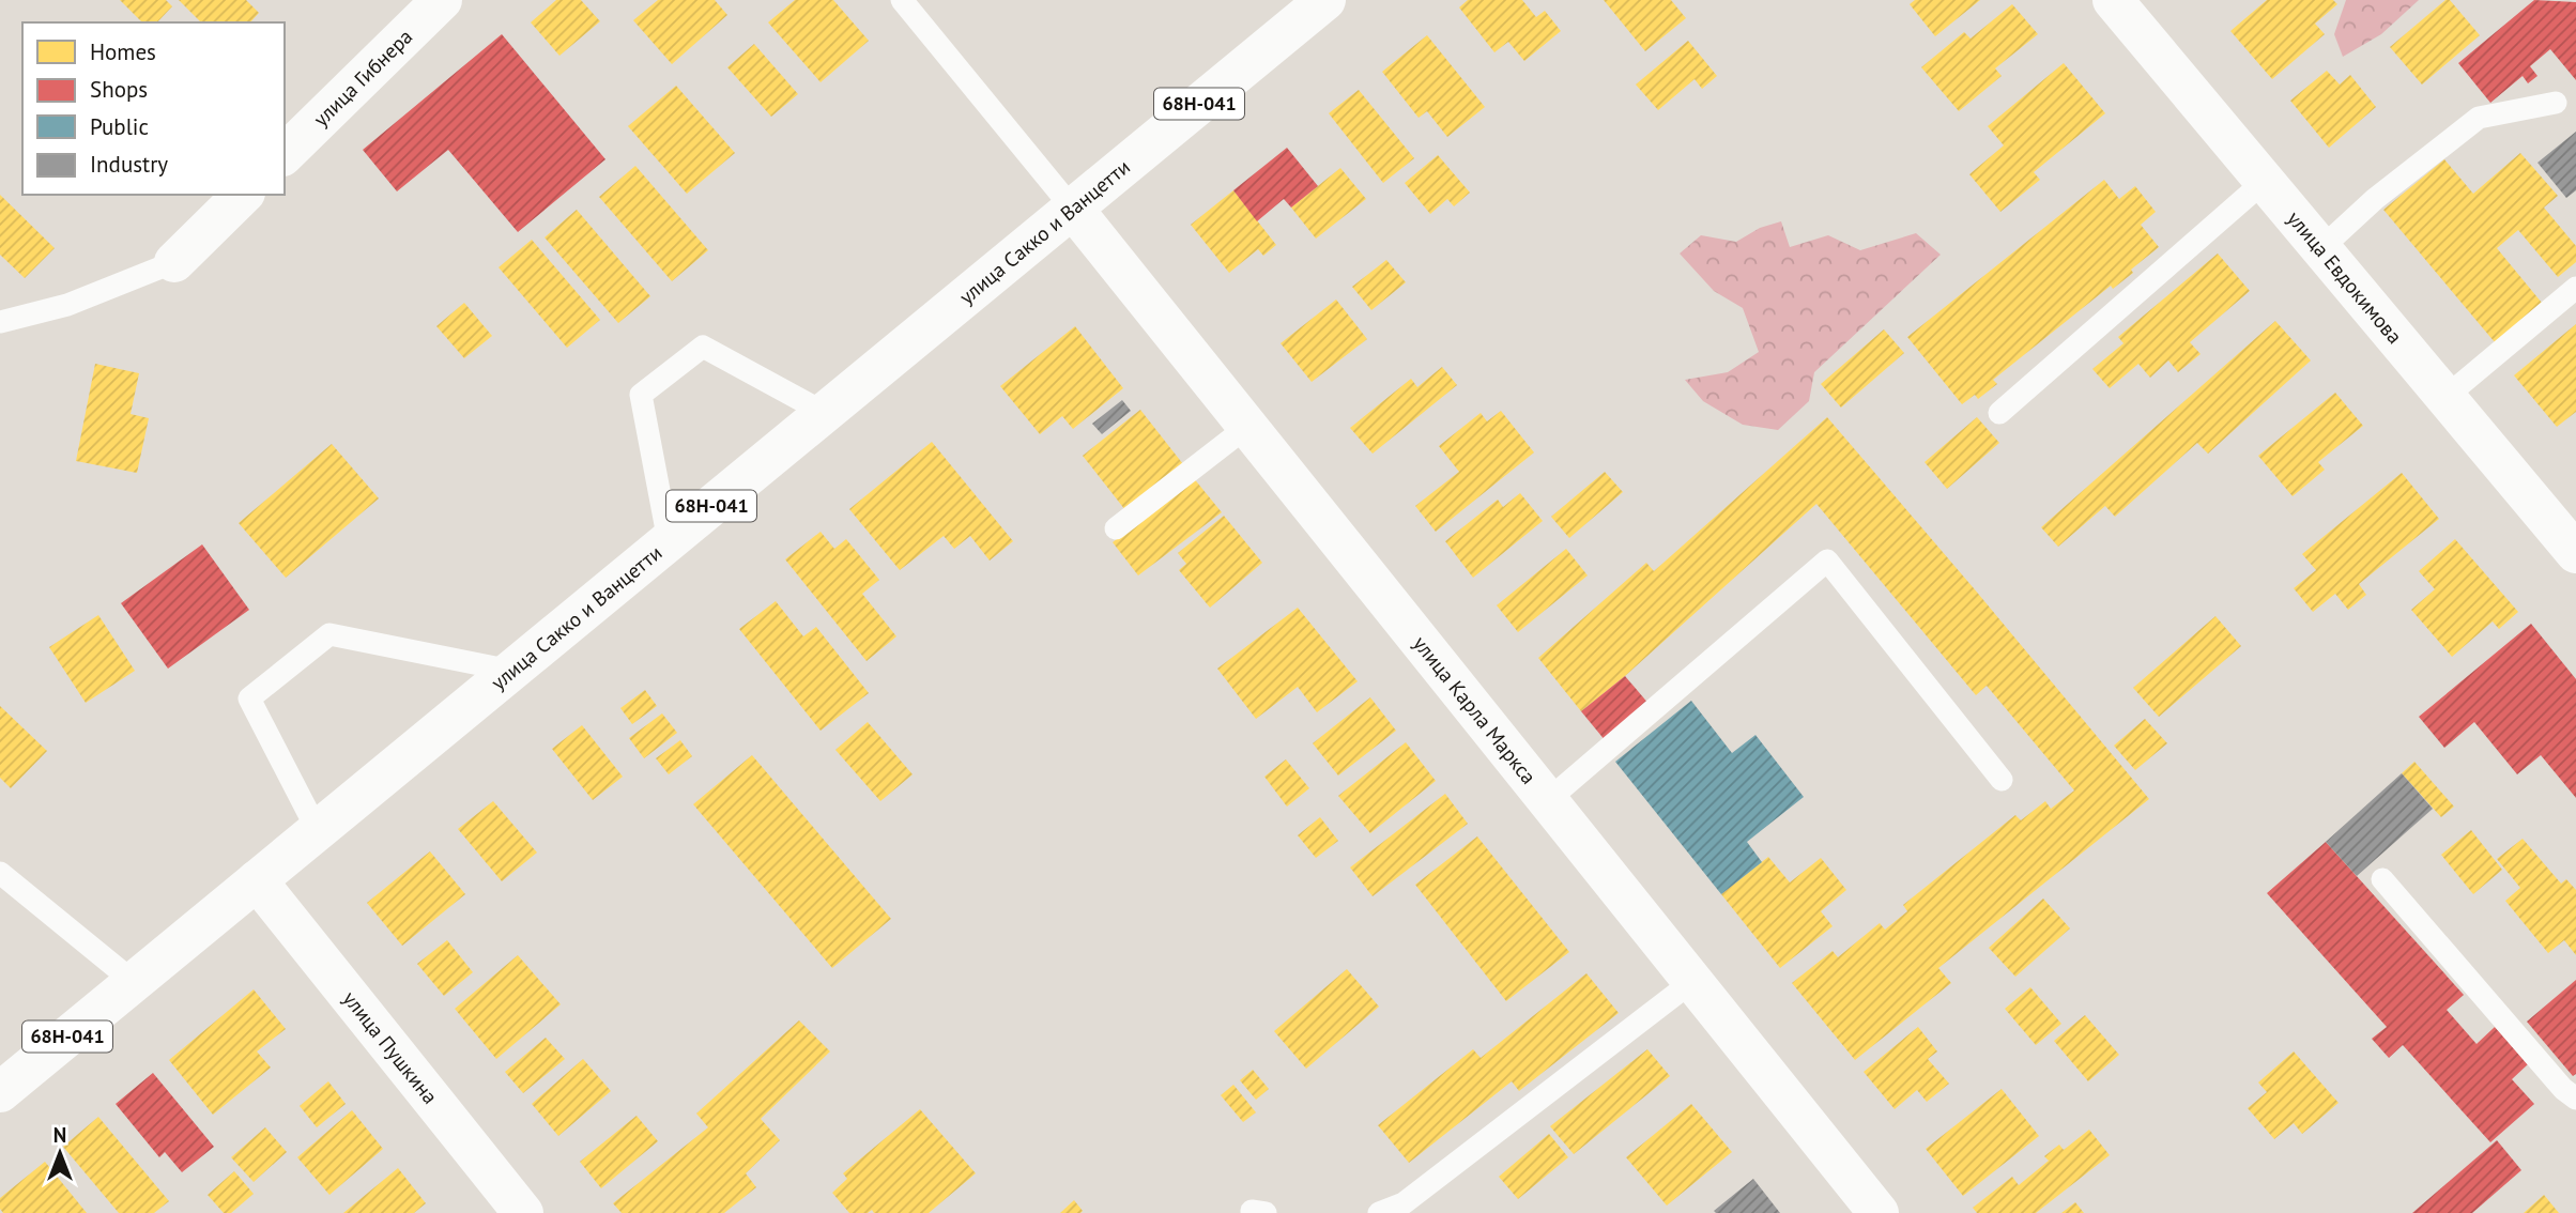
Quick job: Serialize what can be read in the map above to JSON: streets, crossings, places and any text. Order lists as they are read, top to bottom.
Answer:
{
  "streets": {
    "street": [
      "улица Гибнера",
      "68Н-041",
      "улица Сакко и Ванцетти",
      "улица Евдокимова",
      "улица Карла Маркса",
      "улица Пушкина"
    ]
  },
  "crossings": [
    ["улица Сакко и Ванцетти", "улица Карла Маркса"],
    ["улица Сакко и Ванцетти", "улица Пушкина"]
  ],
  "legend": [
    "Homes",
    "Shops",
    "Public",
    "Industry"
  ],
  "north": "top"
}
